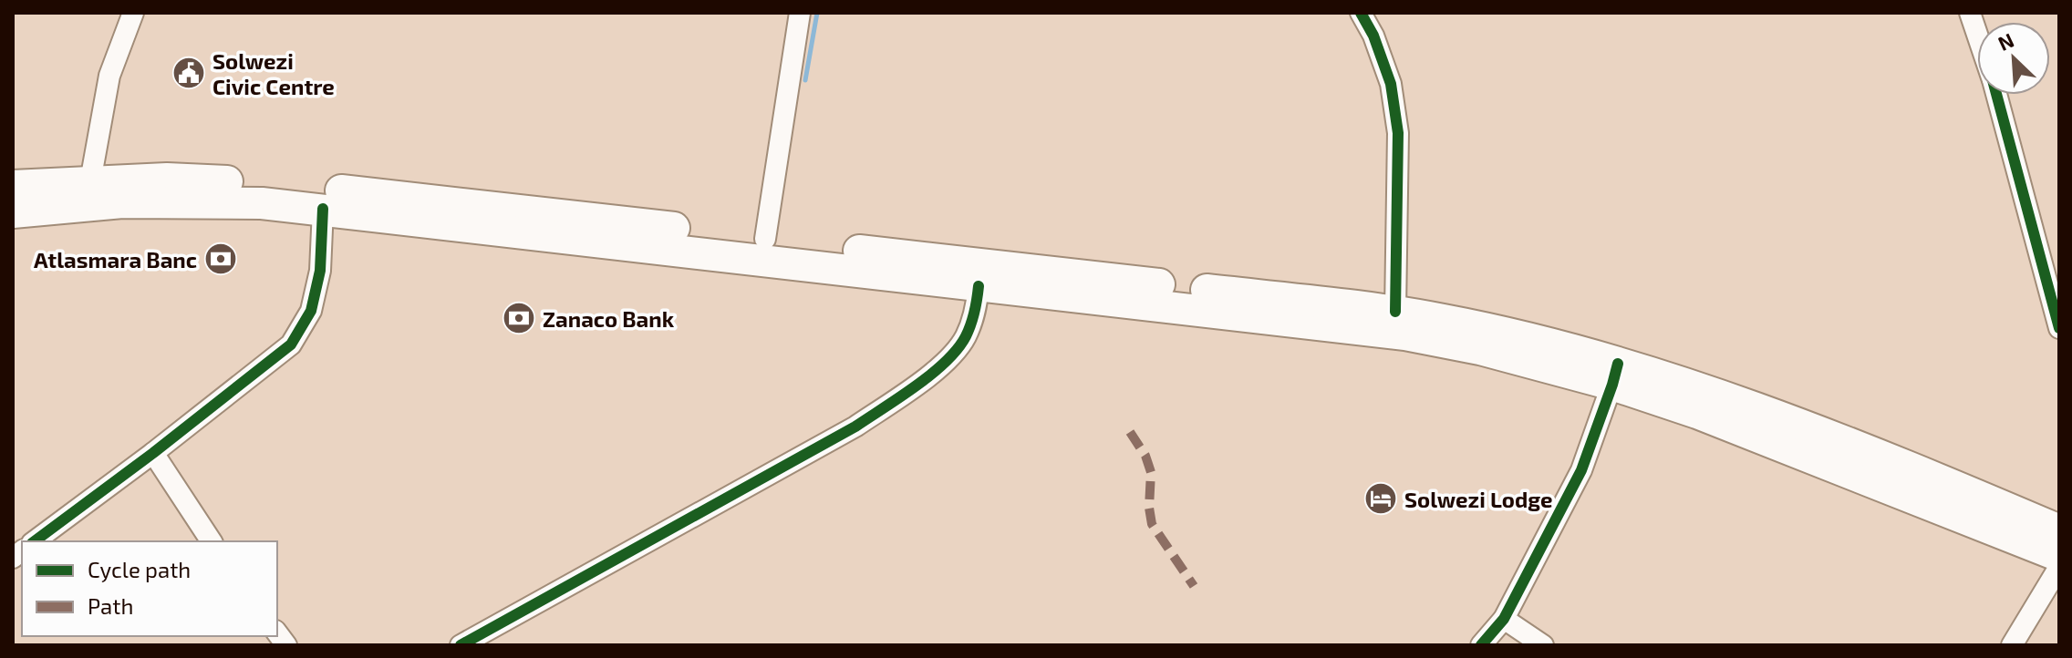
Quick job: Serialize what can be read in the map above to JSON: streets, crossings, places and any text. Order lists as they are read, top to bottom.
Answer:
{
  "places": {
    "public building": ["Solwezi Civic Centre"],
    "bank": ["Atlasmara Banc", "Zanaco Bank"],
    "hotel": ["Solwezi Lodge"]
  },
  "legend": ["Cycle path", "Path"],
  "north": "top left"
}
